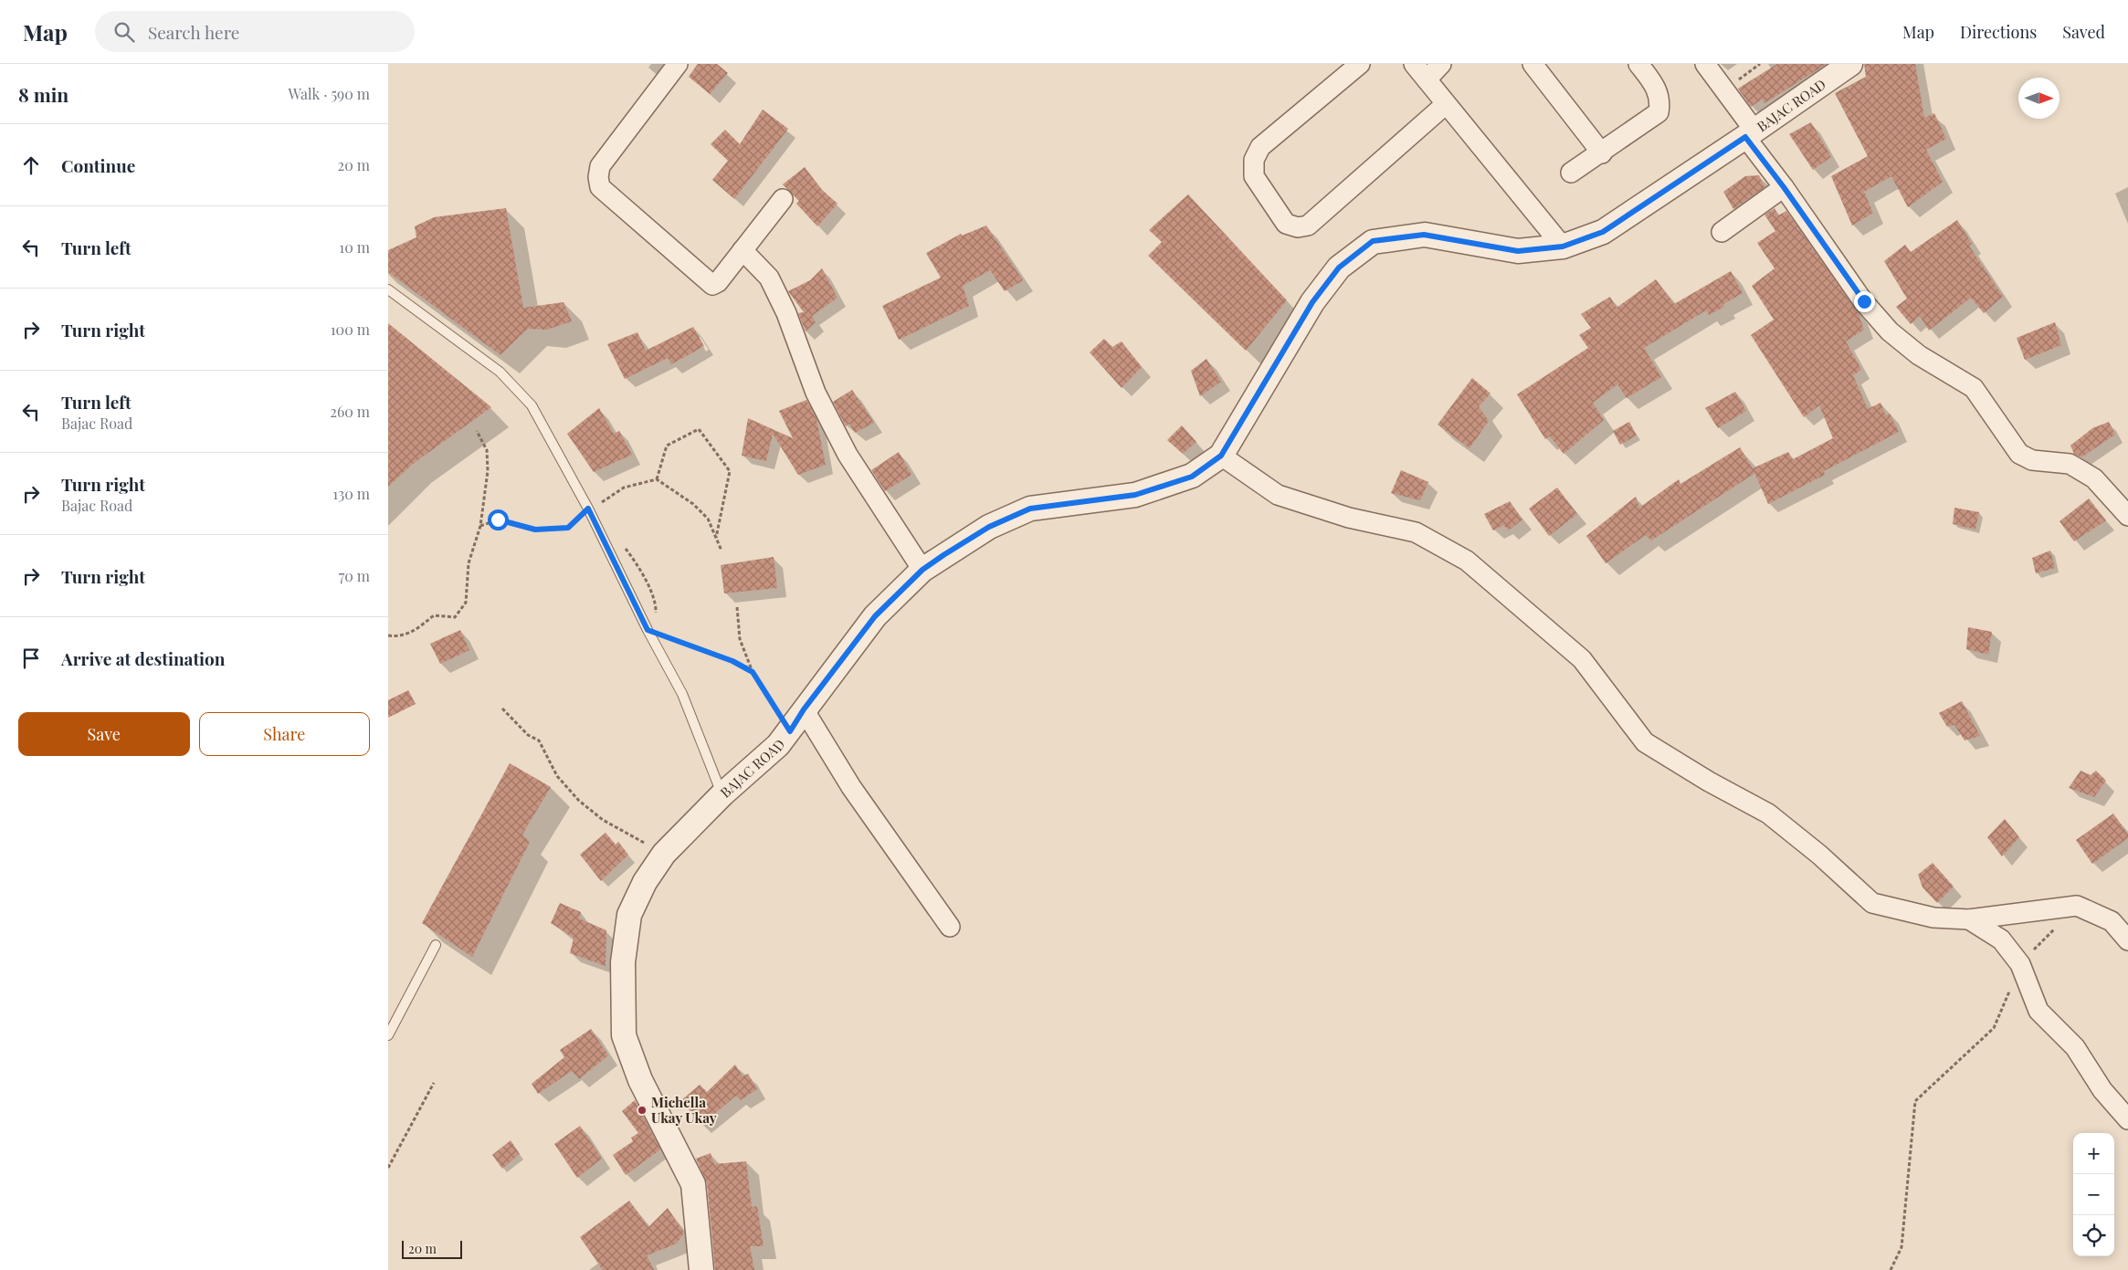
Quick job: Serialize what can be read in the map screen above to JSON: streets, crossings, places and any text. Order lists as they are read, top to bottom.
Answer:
{
  "streets": {
    "street": ["BAJAC ROAD"]
  },
  "places": ["Michella Ukay Ukay"],
  "scale_bar": "20 m",
  "north": "right",
  "page": {
    "header": "Map",
    "search": "Search here",
    "nav": ["Map", "Directions", "Saved"],
    "heading": ["8 min", "Walk · 590 m"],
    "list": [
      ["Continue", "20 m"],
      ["Turn left", "10 m"],
      ["Turn right", "100 m"],
      ["Turn left", "Bajac Road", "260 m"],
      ["Turn right", "Bajac Road", "130 m"],
      ["Turn right", "70 m"],
      "Arrive at destination"
    ],
    "buttons": ["Save", "Share"],
    "map_buttons": ["+", "−"],
    "scale": "20 m"
  }
}
